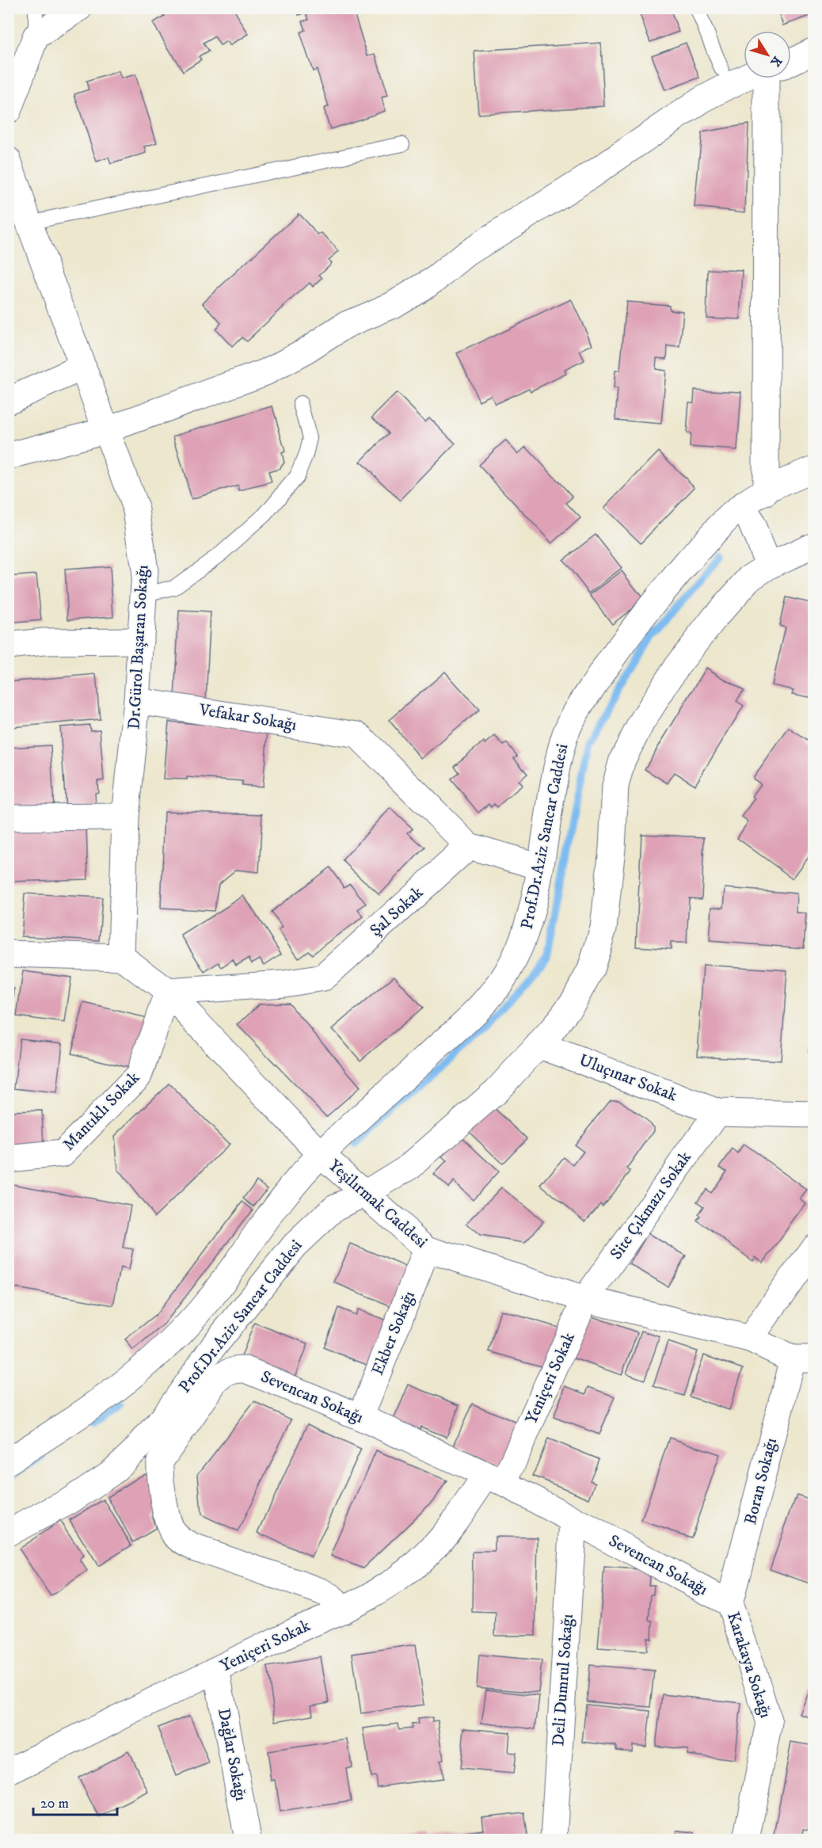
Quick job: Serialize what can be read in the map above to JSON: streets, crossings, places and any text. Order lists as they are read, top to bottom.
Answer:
{
  "streets": {
    "street": [
      "Dr.Gürol Başaran Sokağı",
      "Vefakar Sokağı",
      "Prof.Dr.Aziz Sancar Caddesi",
      "Şal Sokak",
      "Uluçınar Sokak",
      "Mantıklı Sokak",
      "Yeşilırmak Caddesi",
      "Site Çıkmazı Sokak",
      "Ekber Sokağı",
      "Yeniçeri Sokak",
      "Sevencan Sokağı",
      "Boran Sokağı",
      "Karakaya Sokağı",
      "Deli Dumrul Sokağı",
      "Dağlar Sokağı"
    ]
  },
  "crossings": [
    ["Dr.Gürol Başaran Sokağı", "Vefakar Sokağı"],
    ["Dr.Gürol Başaran Sokağı", "Yeşilırmak Caddesi"],
    ["Vefakar Sokağı", "Şal Sokak"],
    ["Prof.Dr.Aziz Sancar Caddesi", "Uluçınar Sokak"],
    ["Prof.Dr.Aziz Sancar Caddesi", "Yeşilırmak Caddesi"],
    ["Şal Sokak", "Mantıklı Sokak"],
    ["Şal Sokak", "Yeşilırmak Caddesi"],
    ["Uluçınar Sokak", "Site Çıkmazı Sokak"],
    ["Mantıklı Sokak", "Yeşilırmak Caddesi"],
    ["Yeşilırmak Caddesi", "Site Çıkmazı Sokak"],
    ["Yeşilırmak Caddesi", "Ekber Sokağı"],
    ["Yeşilırmak Caddesi", "Yeniçeri Sokak"],
    ["Yeşilırmak Caddesi", "Boran Sokağı"],
    ["Site Çıkmazı Sokak", "Yeniçeri Sokak"],
    ["Ekber Sokağı", "Sevencan Sokağı"],
    ["Yeniçeri Sokak", "Sevencan Sokağı"],
    ["Yeniçeri Sokak", "Dağlar Sokağı"],
    ["Sevencan Sokağı", "Boran Sokağı"],
    ["Sevencan Sokağı", "Karakaya Sokağı"],
    ["Sevencan Sokağı", "Deli Dumrul Sokağı"],
    ["Boran Sokağı", "Karakaya Sokağı"]
  ],
  "scale_bar": "20 m",
  "north": "bottom right"
}
